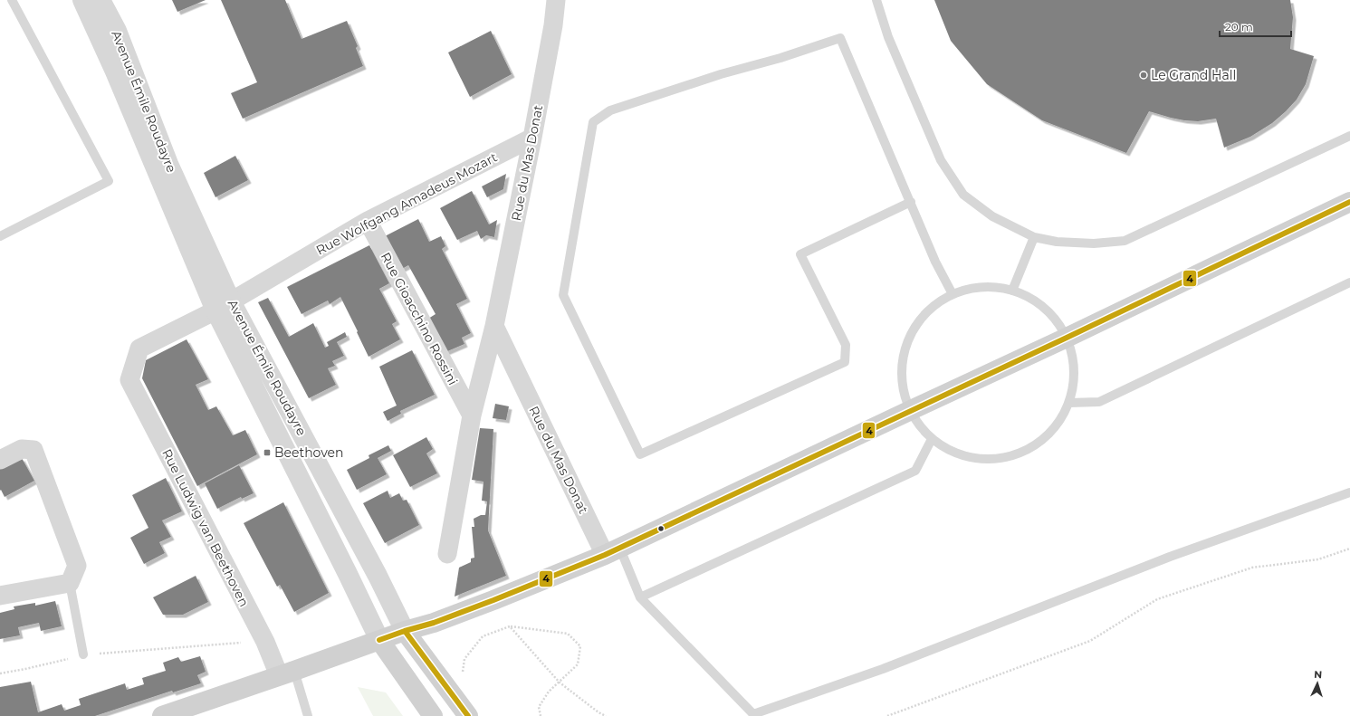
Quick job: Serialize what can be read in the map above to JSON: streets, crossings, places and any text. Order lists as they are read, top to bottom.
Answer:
{
  "streets": {
    "main road": ["Avenue Émile Roudayre"],
    "street": [
      "Rue du Mas Donat",
      "Rue Wolfgang Amadeus Mozart",
      "Rue Gioacchino Rossini",
      "Rue Ludwig van Beethoven"
    ]
  },
  "crossings": [
    ["Avenue Émile Roudayre", "Rue Wolfgang Amadeus Mozart"],
    ["Rue du Mas Donat", "Rue Wolfgang Amadeus Mozart"],
    ["Rue du Mas Donat", "Rue Gioacchino Rossini"],
    ["Rue Wolfgang Amadeus Mozart", "Rue Gioacchino Rossini"],
    ["Rue Wolfgang Amadeus Mozart", "Rue Ludwig van Beethoven"]
  ],
  "places": {
    "other": ["Le Grand Hall"],
    "transit": ["Beethoven"]
  },
  "lines": ["transit line 4"],
  "scale_bar": "20 m",
  "north": "top"
}
